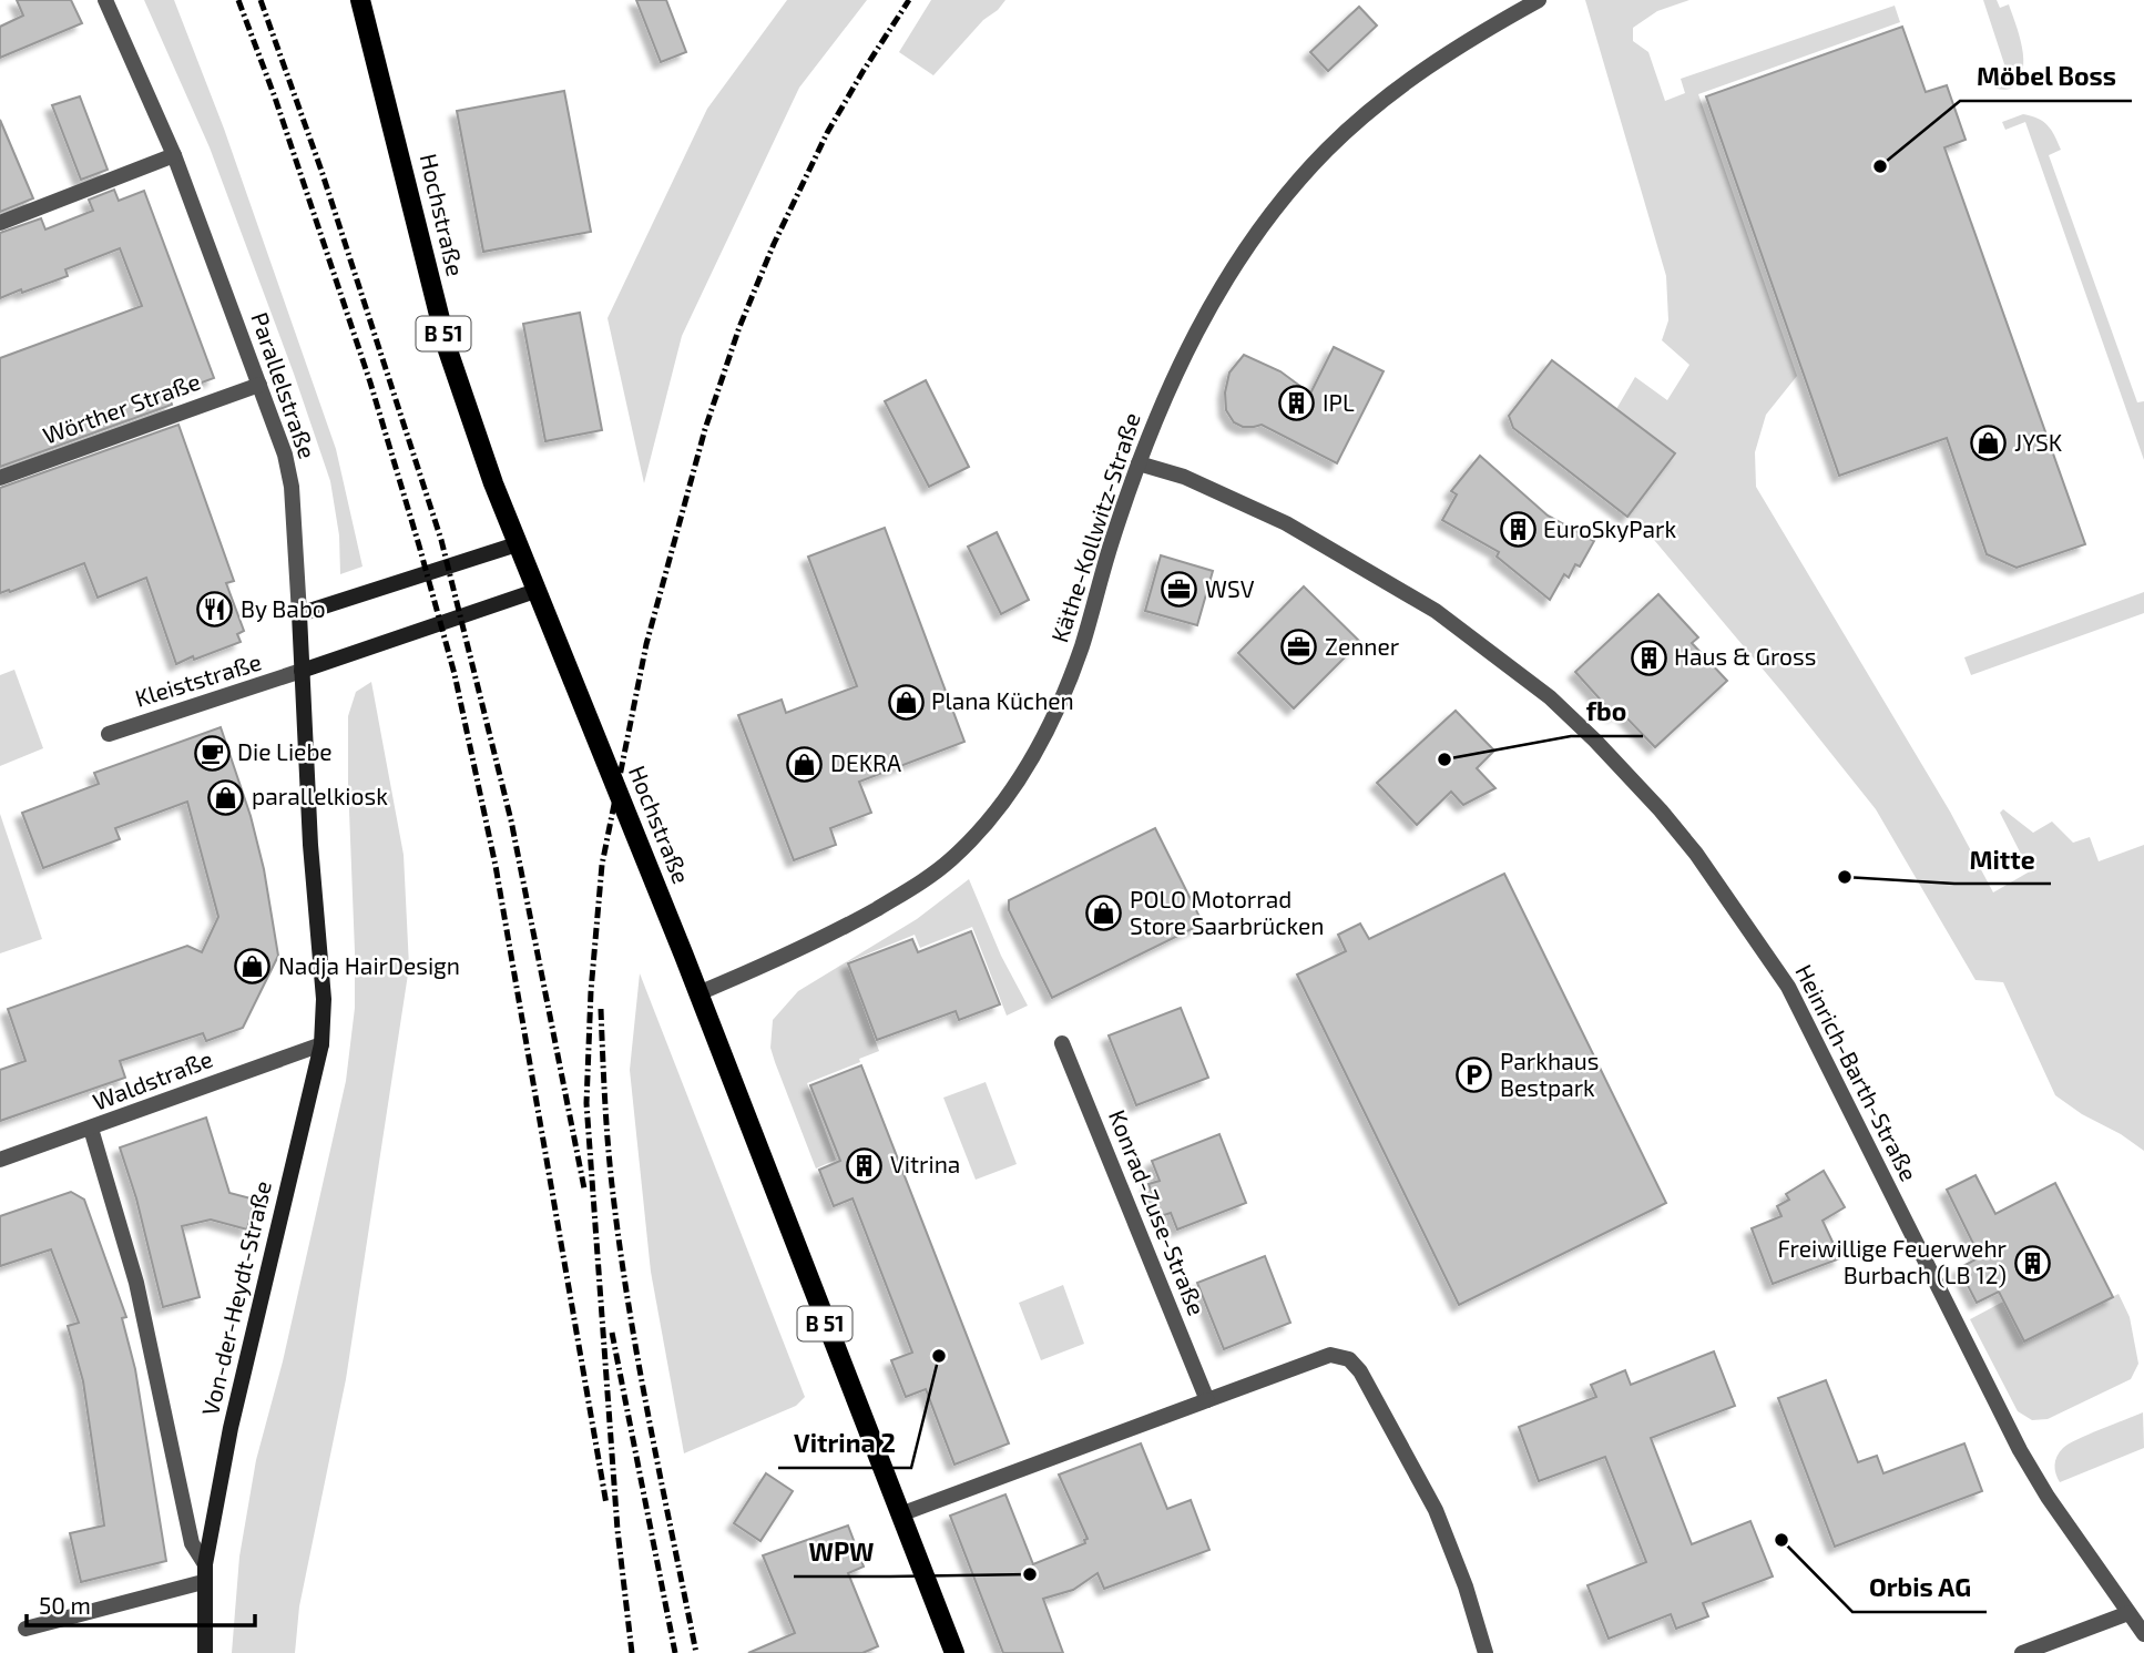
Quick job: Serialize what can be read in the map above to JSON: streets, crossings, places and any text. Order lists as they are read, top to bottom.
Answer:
{
  "streets": {
    "main road": [
      "Hochstraße",
      "B 51",
      "Parallelstraße",
      "Von-der-Heydt-Straße"
    ],
    "street": [
      "Wörther Straße",
      "Käthe-Kollwitz-Straße",
      "Kleiststraße",
      "Heinrich-Barth-Straße",
      "Waldstraße",
      "Konrad-Zuse-Straße"
    ]
  },
  "crossings": [
    ["Hochstraße", "Käthe-Kollwitz-Straße"],
    ["Parallelstraße", "Wörther Straße"],
    ["Parallelstraße", "Kleiststraße"],
    ["Parallelstraße", "Waldstraße"],
    ["Parallelstraße", "Von-der-Heydt-Straße"],
    ["Käthe-Kollwitz-Straße", "Heinrich-Barth-Straße"],
    ["Waldstraße", "Von-der-Heydt-Straße"]
  ],
  "places": {
    "other": [
      "Möbel Boss",
      "fbo",
      "Mitte",
      "Vitrina 2",
      "Orbis AG",
      "WPW"
    ],
    "building": [
      "IPL",
      "EuroSkyPark",
      "Haus & Gross",
      "Vitrina",
      "Freiwillige Feuerwehr Burbach (LB 12)"
    ],
    "shop": [
      "JYSK",
      "Plana Küchen",
      "DEKRA",
      "parallelkiosk",
      "POLO Motorrad Store Saarbrücken",
      "Nadja HairDesign"
    ],
    "office": ["WSV", "Zenner"],
    "restaurant": ["By Babo"],
    "cafe": ["Die Liebe"],
    "parking": ["Parkhaus Bestpark"]
  },
  "scale_bar": "50 m"
}
